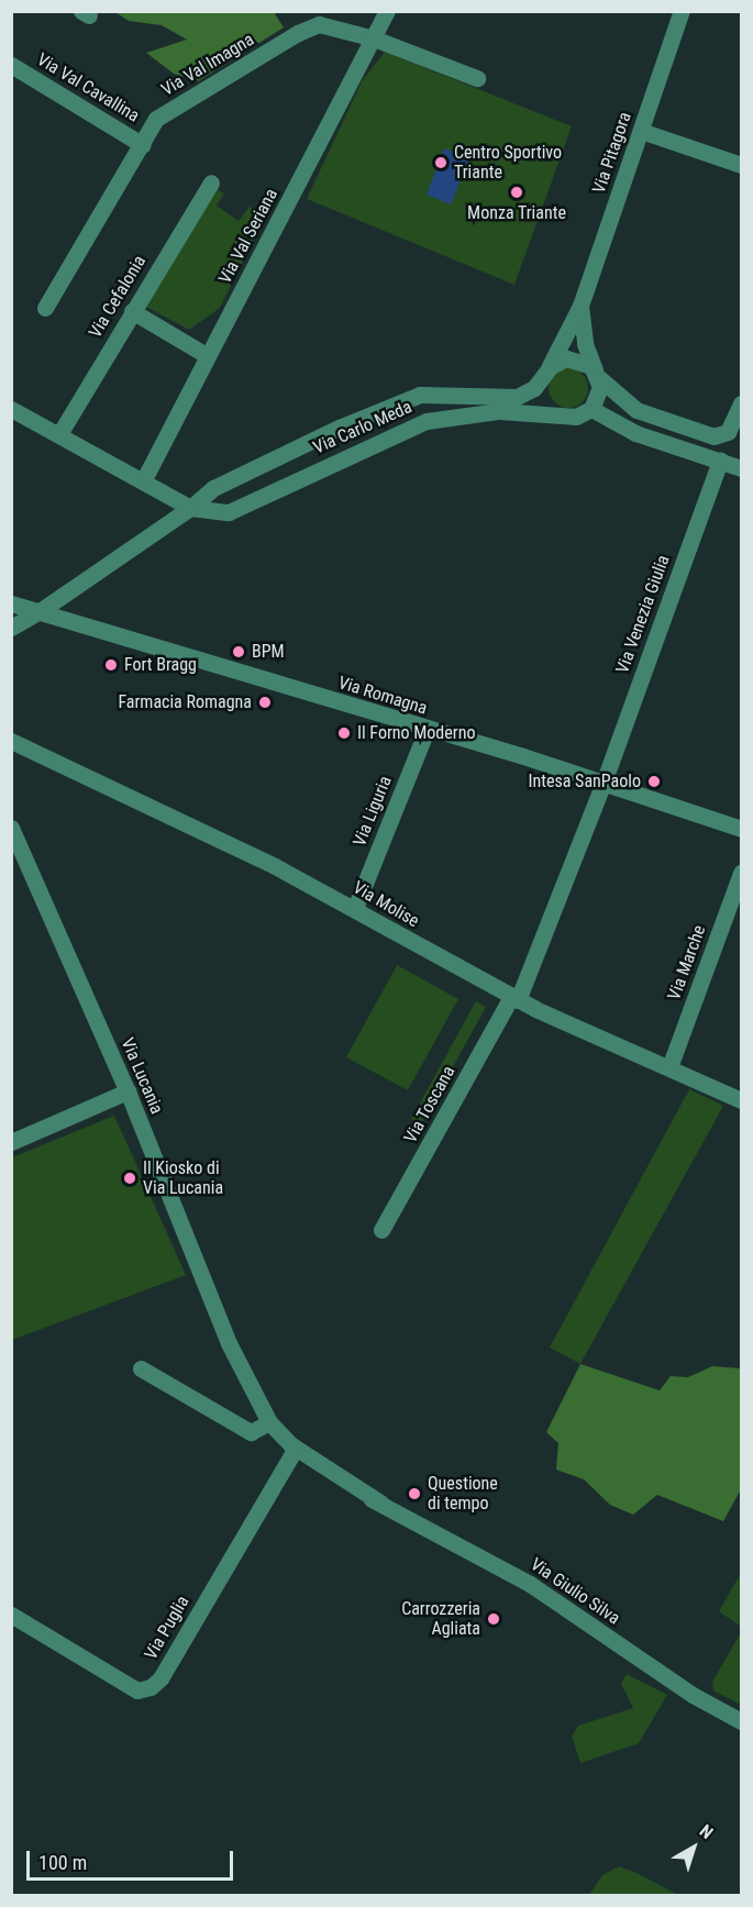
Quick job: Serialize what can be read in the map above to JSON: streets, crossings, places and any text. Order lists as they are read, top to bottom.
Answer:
{
  "streets": {
    "street": [
      "Via Val Imagna",
      "Via Val Cavallina",
      "Via Pitagora",
      "Via Val Seriana",
      "Via Cefalonia",
      "Via Carlo Meda",
      "Via Venezia Giulia",
      "Via Romagna",
      "Via Liguria",
      "Via Molise",
      "Via Marche",
      "Via Lucania",
      "Via Toscana",
      "Via Giulio Silva",
      "Via Puglia"
    ]
  },
  "crossings": [
    ["Via Val Imagna", "Via Val Cavallina"],
    ["Via Val Imagna", "Via Val Seriana"],
    ["Via Pitagora", "Via Carlo Meda"],
    ["Via Val Seriana", "Via Carlo Meda"],
    ["Via Cefalonia", "Via Carlo Meda"],
    ["Via Carlo Meda", "Via Venezia Giulia"],
    ["Via Carlo Meda", "Via Romagna"],
    ["Via Venezia Giulia", "Via Romagna"],
    ["Via Venezia Giulia", "Via Toscana"],
    ["Via Romagna", "Via Liguria"],
    ["Via Romagna", "Via Toscana"],
    ["Via Liguria", "Via Molise"],
    ["Via Molise", "Via Marche"],
    ["Via Molise", "Via Toscana"],
    ["Via Lucania", "Via Giulio Silva"],
    ["Via Giulio Silva", "Via Puglia"]
  ],
  "places": [
    "Centro Sportivo Triante",
    "Monza Triante",
    "BPM",
    "Fort Bragg",
    "Farmacia Romagna",
    "Il Forno Moderno",
    "Intesa SanPaolo",
    "Il Kiosko di Via Lucania",
    "Questione di tempo",
    "Carrozzeria Agliata"
  ],
  "scale_bar": "100 m",
  "north": "top right"
}
